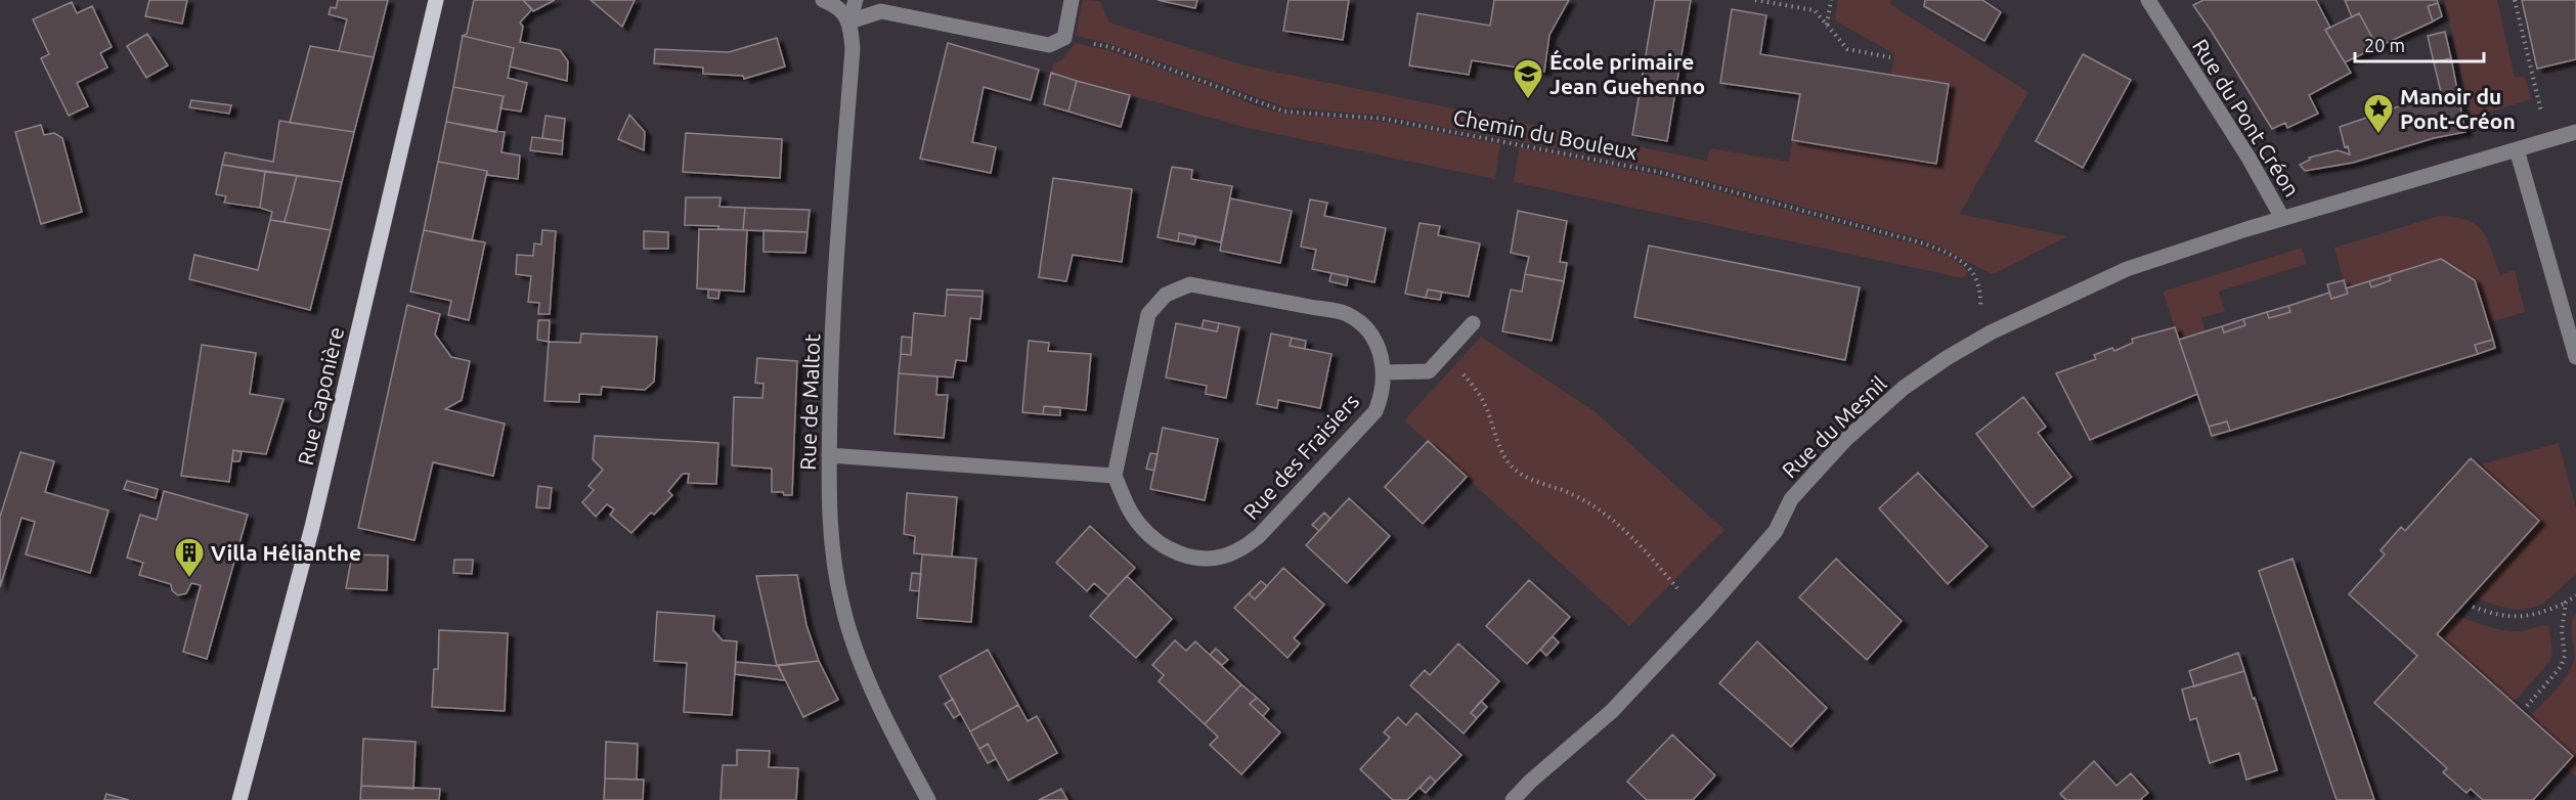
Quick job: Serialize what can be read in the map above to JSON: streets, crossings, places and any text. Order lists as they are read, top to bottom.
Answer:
{
  "streets": {
    "main road": ["Rue Caponière"],
    "street": [
      "Rue du Pont Créon",
      "Rue de Maltot",
      "Rue du Mesnil",
      "Rue des Fraisiers"
    ],
    "path": ["Chemin du Bouleux"]
  },
  "crossings": [
    ["Rue du Pont Créon", "Rue du Mesnil"]
  ],
  "places": {
    "school or university": ["École primaire Jean Guehenno"],
    "place": ["Manoir du Pont-Créon"],
    "building": ["Villa Hélianthe"]
  },
  "scale_bar": "20 m"
}
